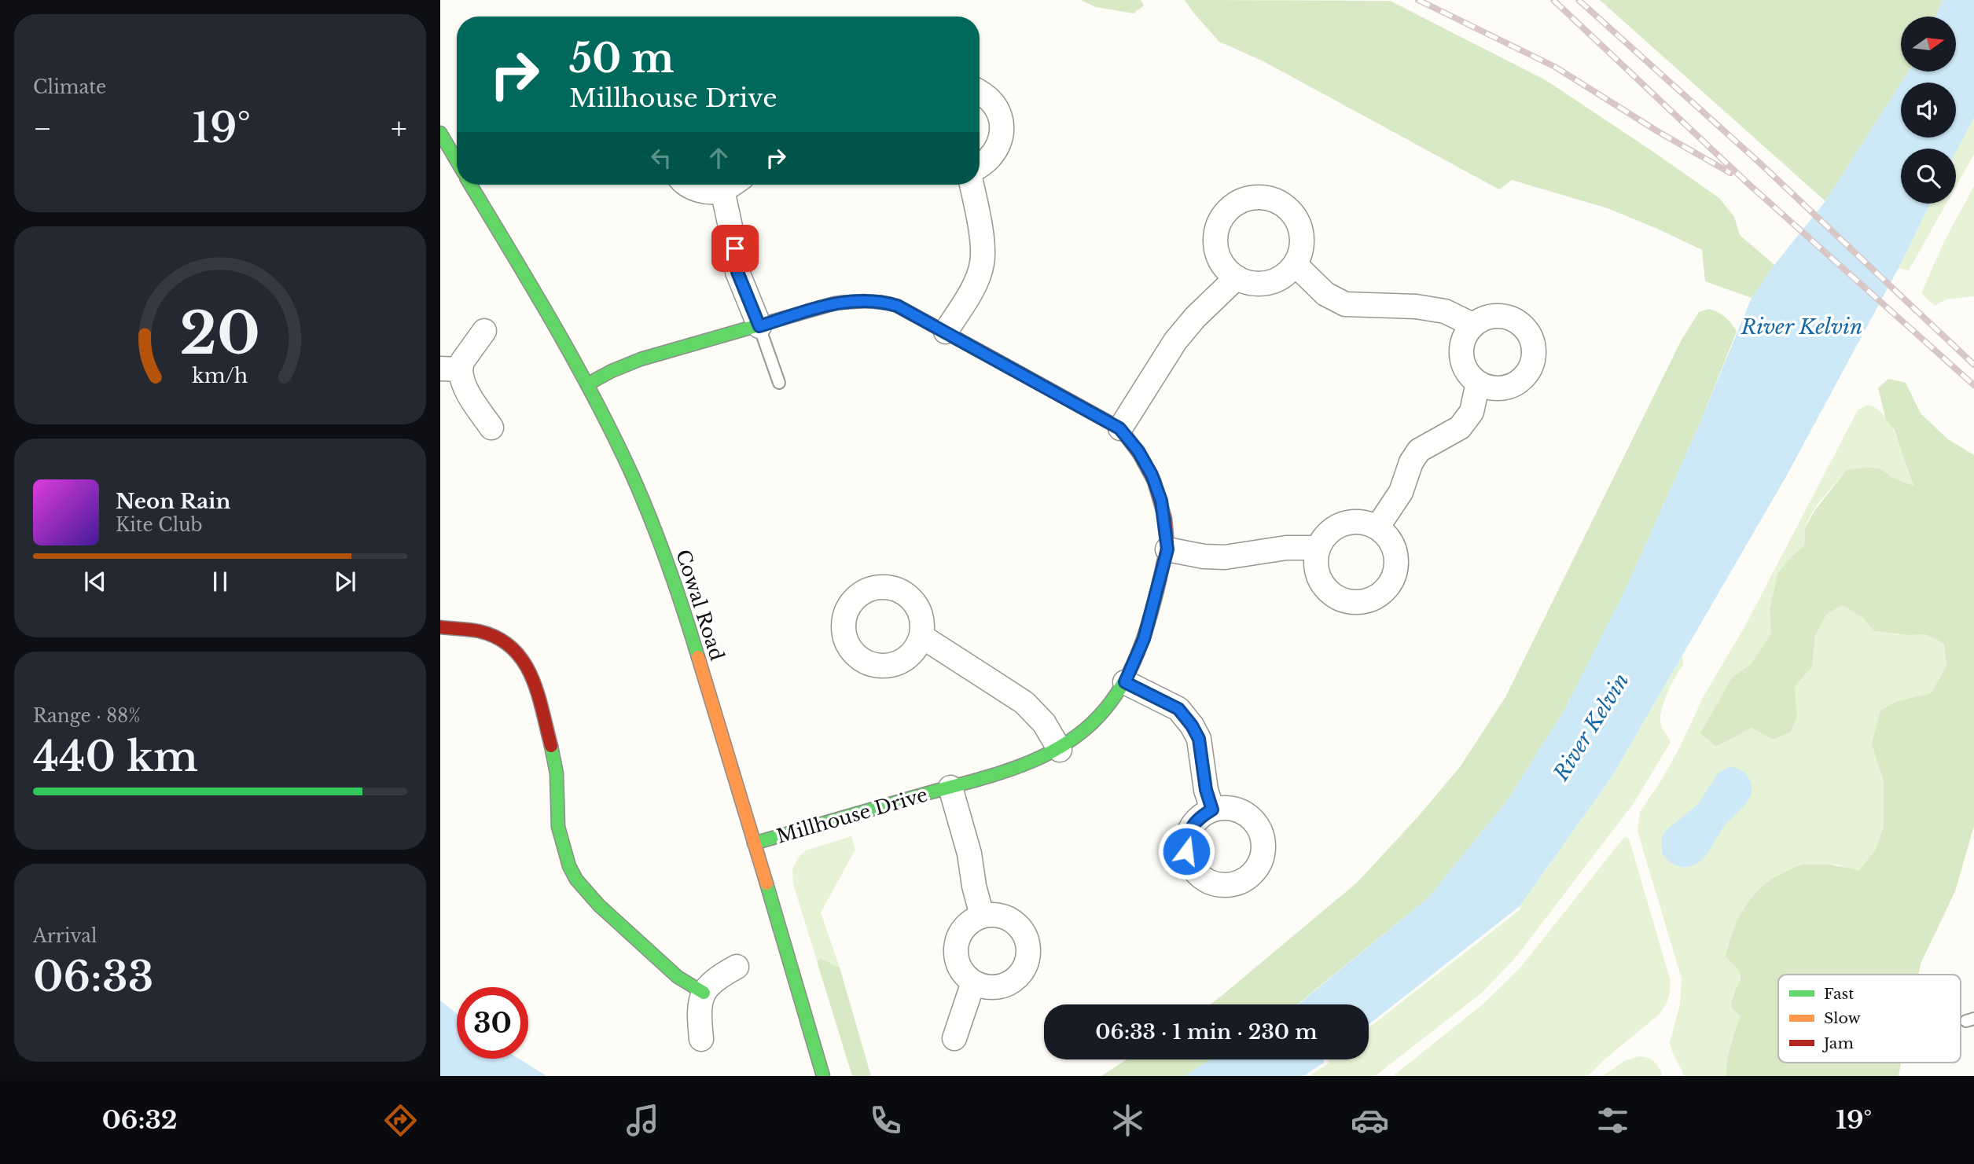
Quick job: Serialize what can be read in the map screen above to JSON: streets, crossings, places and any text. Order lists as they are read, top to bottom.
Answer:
{
  "streets": {
    "street": ["Cowal Road", "Millhouse Drive"]
  },
  "crossings": [
    ["Cowal Road", "Millhouse Drive"]
  ],
  "water": ["River Kelvin"],
  "legend": ["Fast", "Slow", "Jam"],
  "north": "right",
  "page": {
    "tile": [
      "Climate",
      ["Range · 88%", "440 km"],
      ["Arrival", "06:33"]
    ],
    "turn": ["50 m", "Millhouse Drive"],
    "heat": ["−", "19°", "+"],
    "song": ["Neon Rain", "Kite Club"],
    "limit": "30",
    "trip": "06:33 · 1 min · 230 m",
    "tabs": ["06:32", "19°"],
    "gauge": ["20", "km/h"]
  }
}
